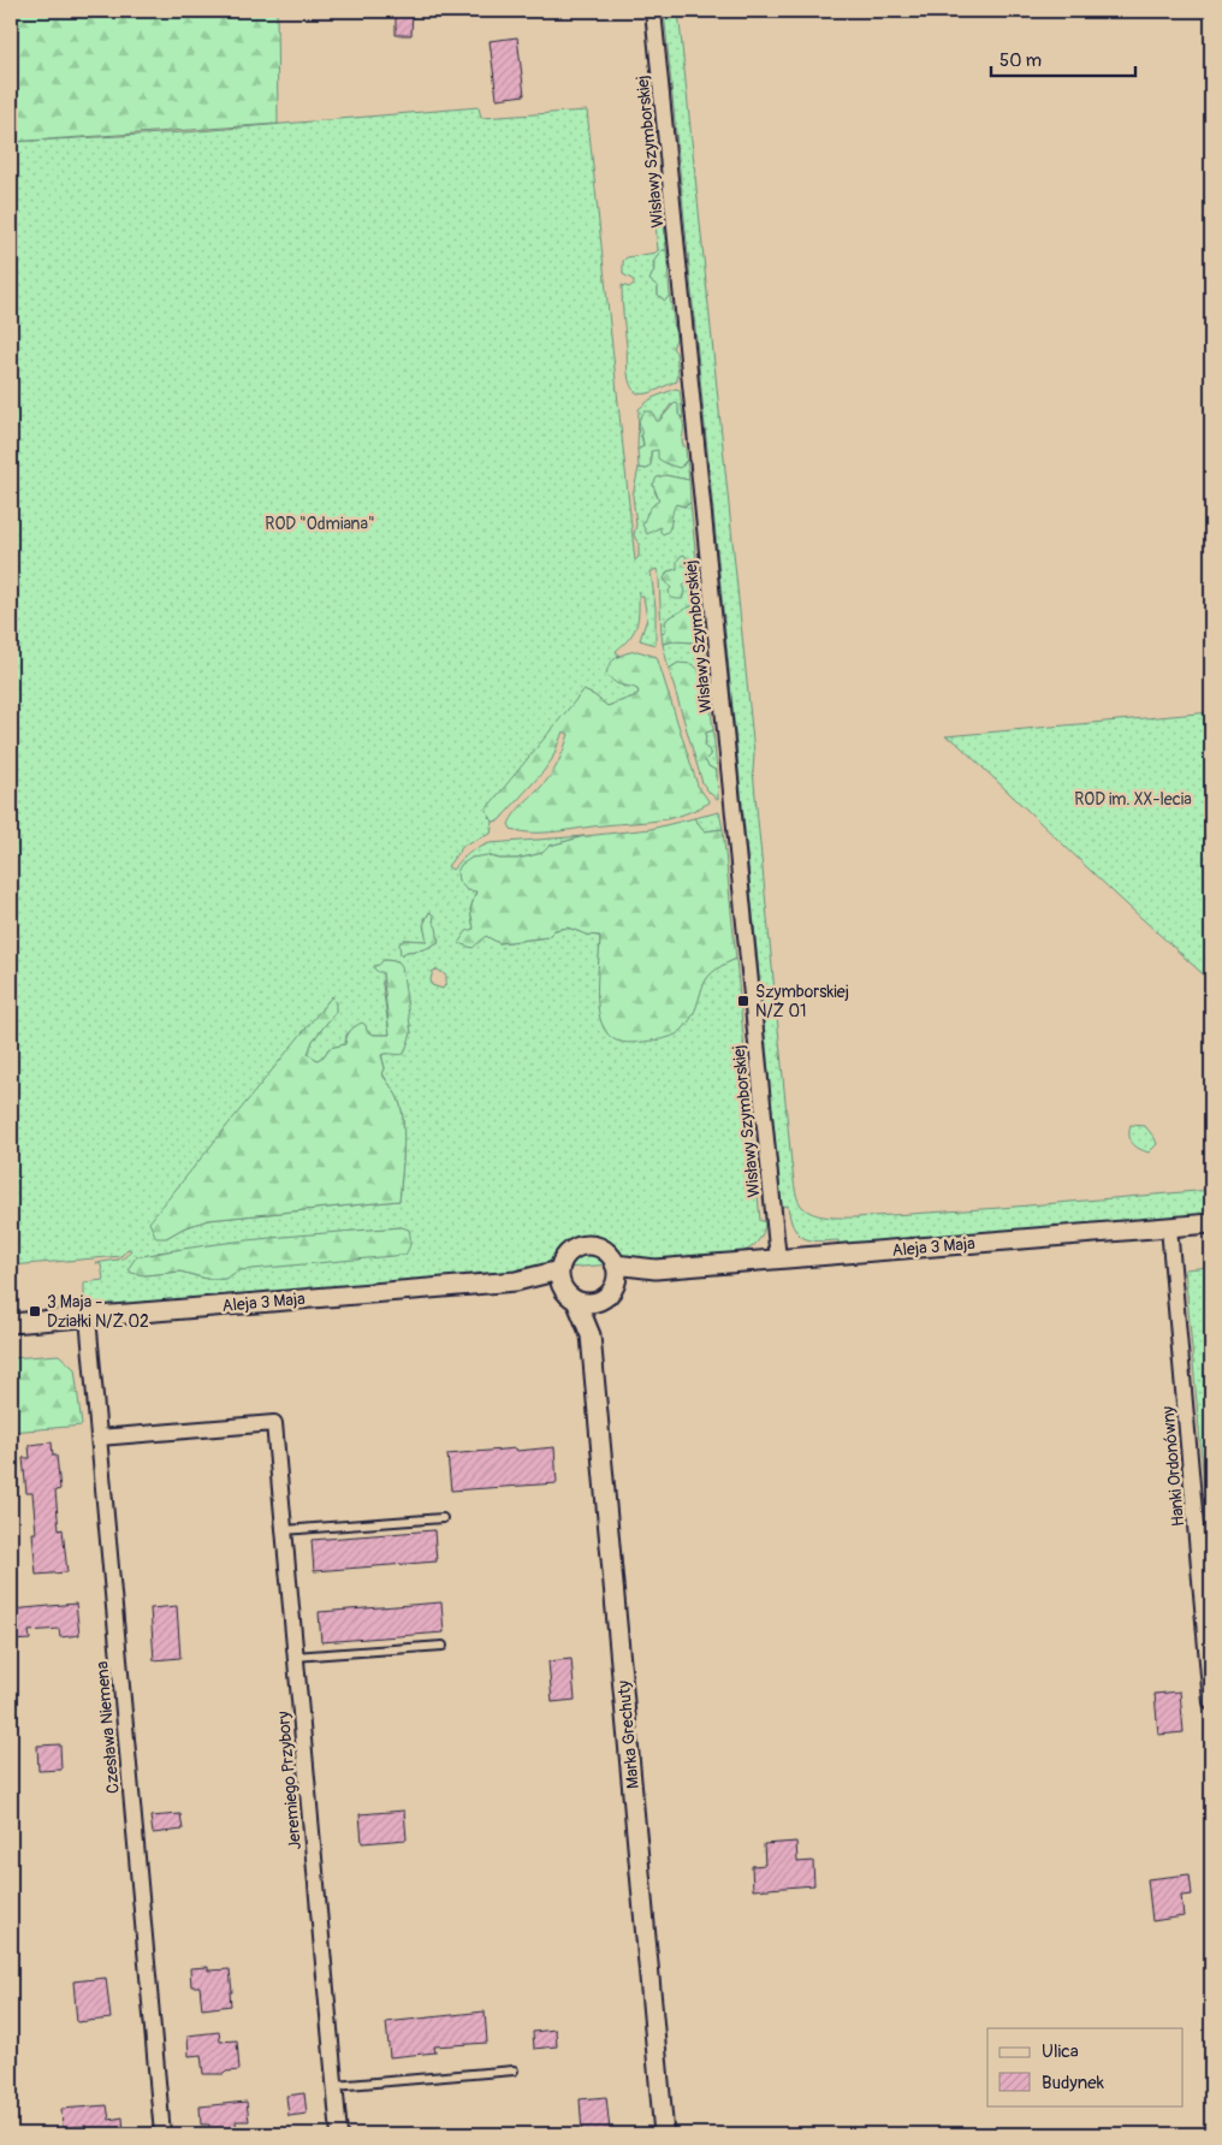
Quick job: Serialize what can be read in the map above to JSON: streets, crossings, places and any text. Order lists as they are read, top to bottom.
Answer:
{
  "streets": {
    "street": [
      "Wisławy Szymborskiej",
      "Aleja 3 Maja",
      "Hanki Ordonówny",
      "Czesława Niemena",
      "Marka Grechuty",
      "Jeremiego Przybory"
    ]
  },
  "crossings": [
    ["Wisławy Szymborskiej", "Aleja 3 Maja"],
    ["Aleja 3 Maja", "Hanki Ordonówny"],
    ["Aleja 3 Maja", "Czesława Niemena"],
    ["Aleja 3 Maja", "Marka Grechuty"],
    ["Czesława Niemena", "Jeremiego Przybory"]
  ],
  "parks": ["ROD \"Odmiana\"", "ROD im. XX-lecia"],
  "places": {
    "transit": ["Szymborskiej N/Ż 01", "3 Maja - Działki N/Ż 02"]
  },
  "legend": ["Ulica", "Budynek"],
  "scale_bar": "50 m"
}
